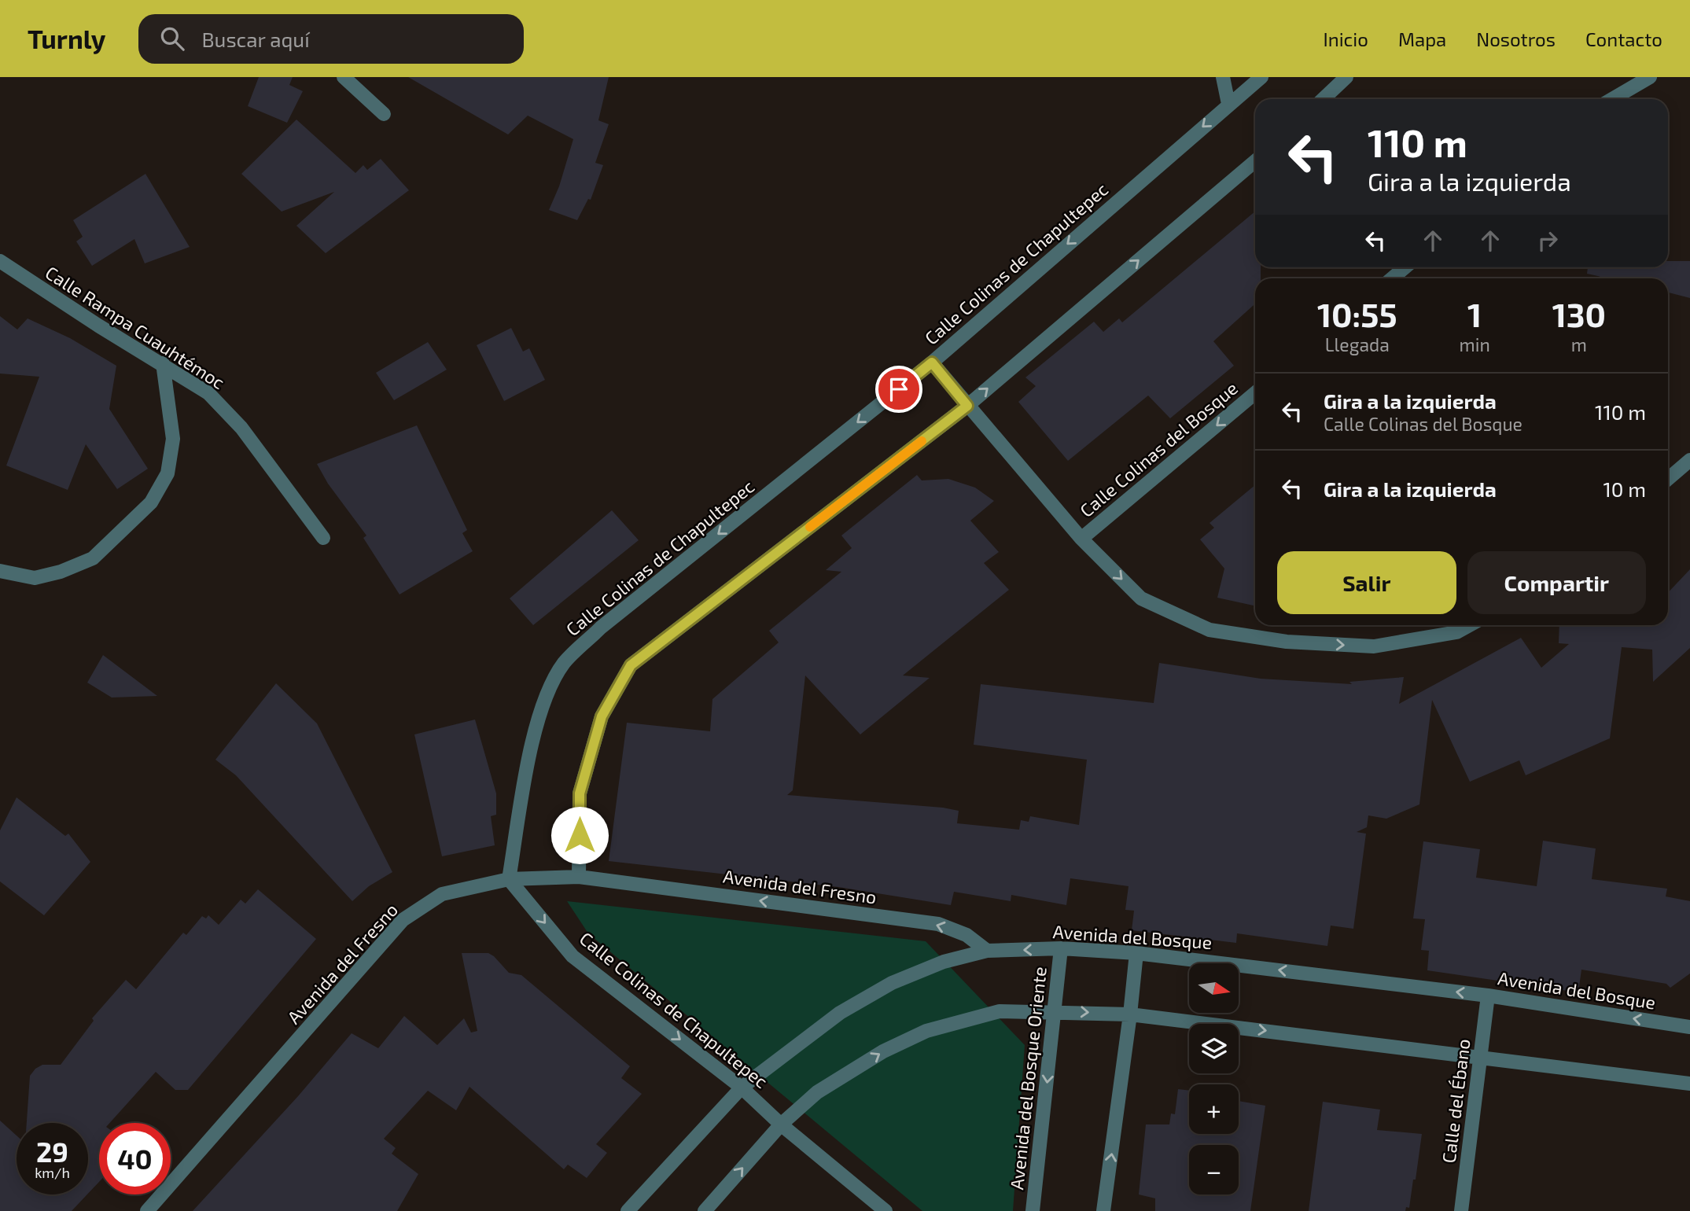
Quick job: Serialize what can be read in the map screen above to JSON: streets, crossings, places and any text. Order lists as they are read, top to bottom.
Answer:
{
  "streets": {
    "street": [
      "Calle Colinas de Chapultepec",
      "Calle Rampa Cuauhtémoc",
      "Calle Colinas del Bosque",
      "Avenida del Fresno",
      "Avenida del Bosque",
      "Avenida del Bosque Oriente",
      "Calle del Ébano"
    ]
  },
  "crossings": [
    ["Calle Colinas de Chapultepec", "Calle Colinas del Bosque"],
    ["Calle Colinas de Chapultepec", "Avenida del Fresno"],
    ["Calle Colinas de Chapultepec", "Avenida del Bosque"],
    ["Avenida del Fresno", "Avenida del Bosque"],
    ["Avenida del Bosque", "Avenida del Bosque Oriente"],
    ["Avenida del Bosque", "Calle del Ébano"]
  ],
  "one_way": ["Avenida del Fresno"],
  "north": "right",
  "page": {
    "header": "Turnly",
    "search": "Buscar aquí",
    "nav": [
      "Inicio",
      "Mapa",
      "Nosotros",
      "Contacto"
    ],
    "turn": ["110 m", "Gira a la izquierda"],
    "eta": [
      "10:55",
      "Llegada",
      "1",
      "min",
      "130",
      "m"
    ],
    "list": [
      {
        "name": "Gira a la izquierda",
        "note": "Calle Colinas del Bosque",
        "value": "110 m"
      },
      {
        "name": "Gira a la izquierda",
        "value": "10 m"
      }
    ],
    "buttons": ["Salir", "Compartir"],
    "map_buttons": ["+", "−"],
    "speed": "29 km/h",
    "limit": "40"
  }
}
